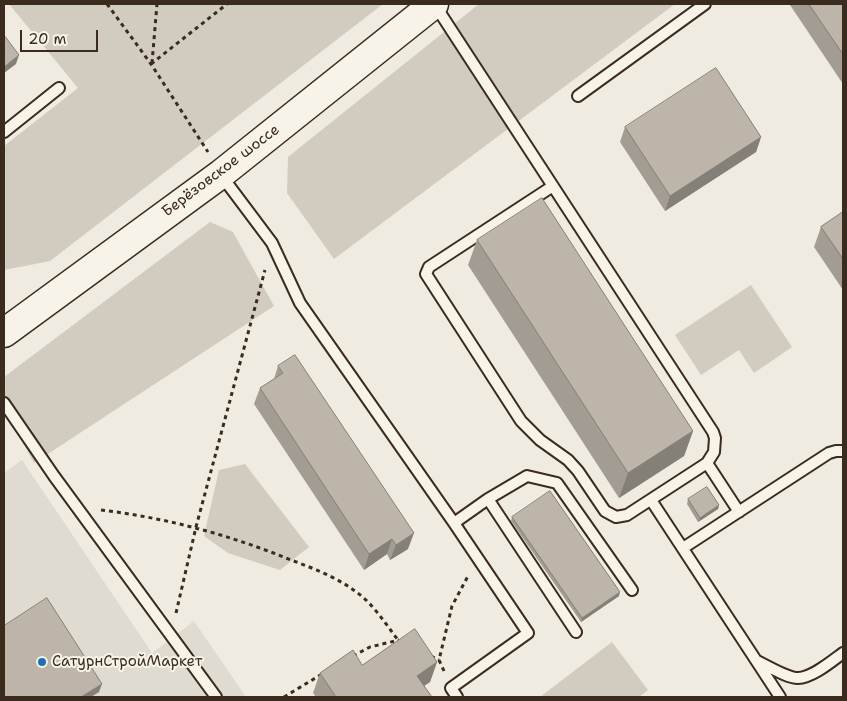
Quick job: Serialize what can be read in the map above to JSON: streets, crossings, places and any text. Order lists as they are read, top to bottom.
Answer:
{
  "streets": {
    "main road": ["Берёзовское шоссе"]
  },
  "places": ["СатурнСтройМаркет"],
  "scale_bar": "20 m"
}
